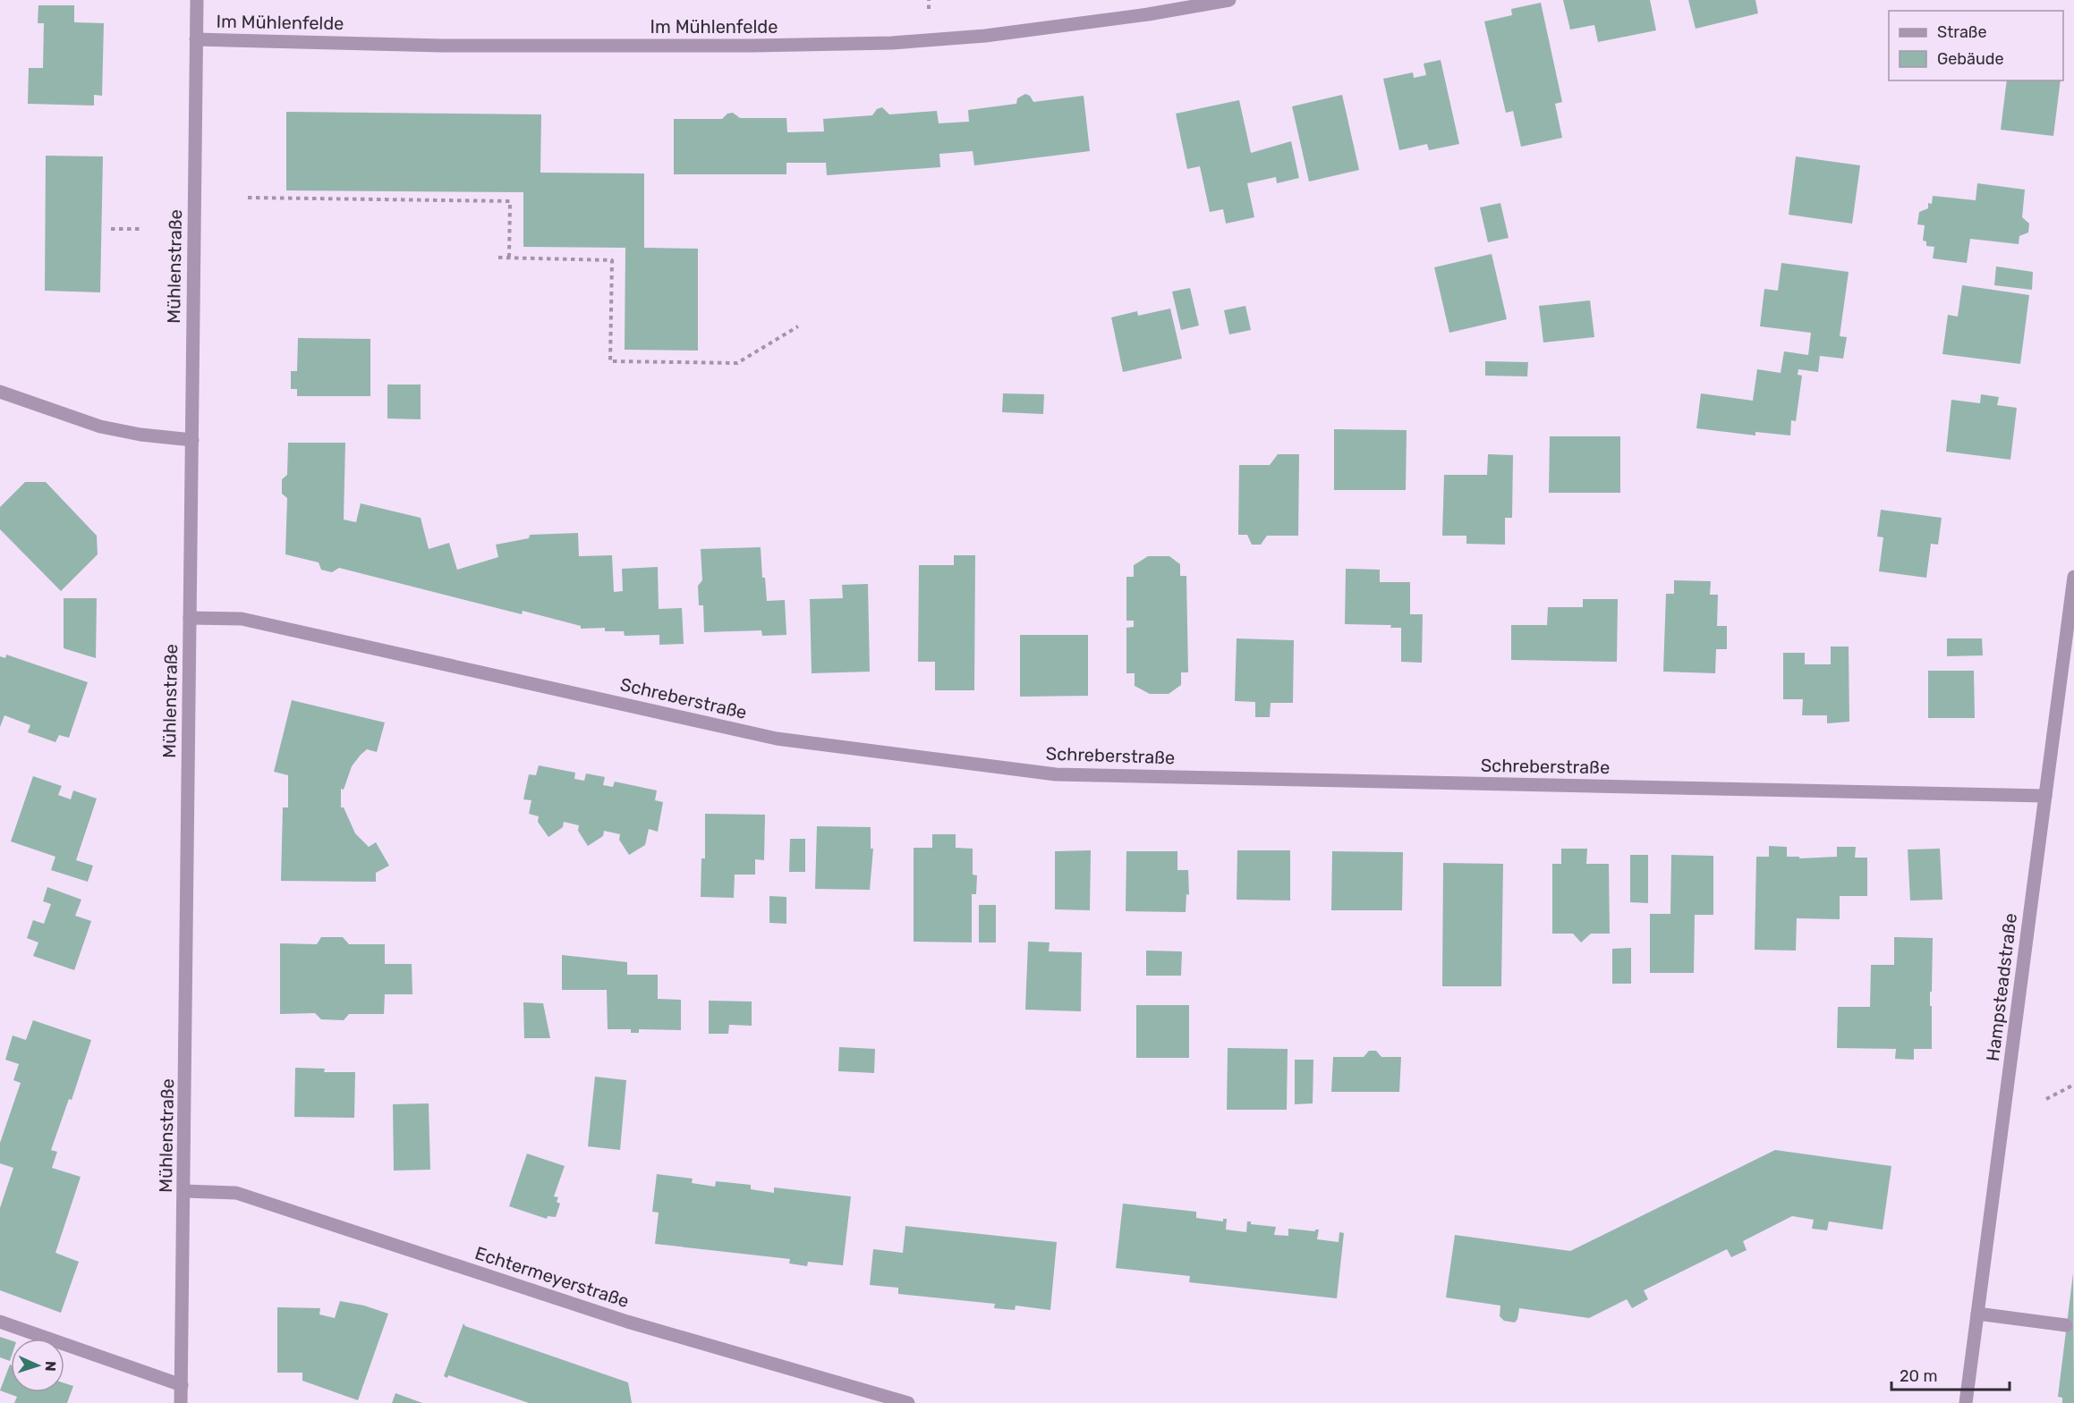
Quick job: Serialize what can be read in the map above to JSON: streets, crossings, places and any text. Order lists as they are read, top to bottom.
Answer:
{
  "streets": {
    "street": [
      "Im Mühlenfelde",
      "Mühlenstraße",
      "Schreberstraße",
      "Hampsteadstraße",
      "Echtermeyerstraße"
    ]
  },
  "crossings": [
    ["Im Mühlenfelde", "Mühlenstraße"],
    ["Mühlenstraße", "Schreberstraße"],
    ["Mühlenstraße", "Echtermeyerstraße"],
    ["Schreberstraße", "Hampsteadstraße"]
  ],
  "legend": ["Straße", "Gebäude"],
  "scale_bar": "20 m",
  "north": "right"
}
